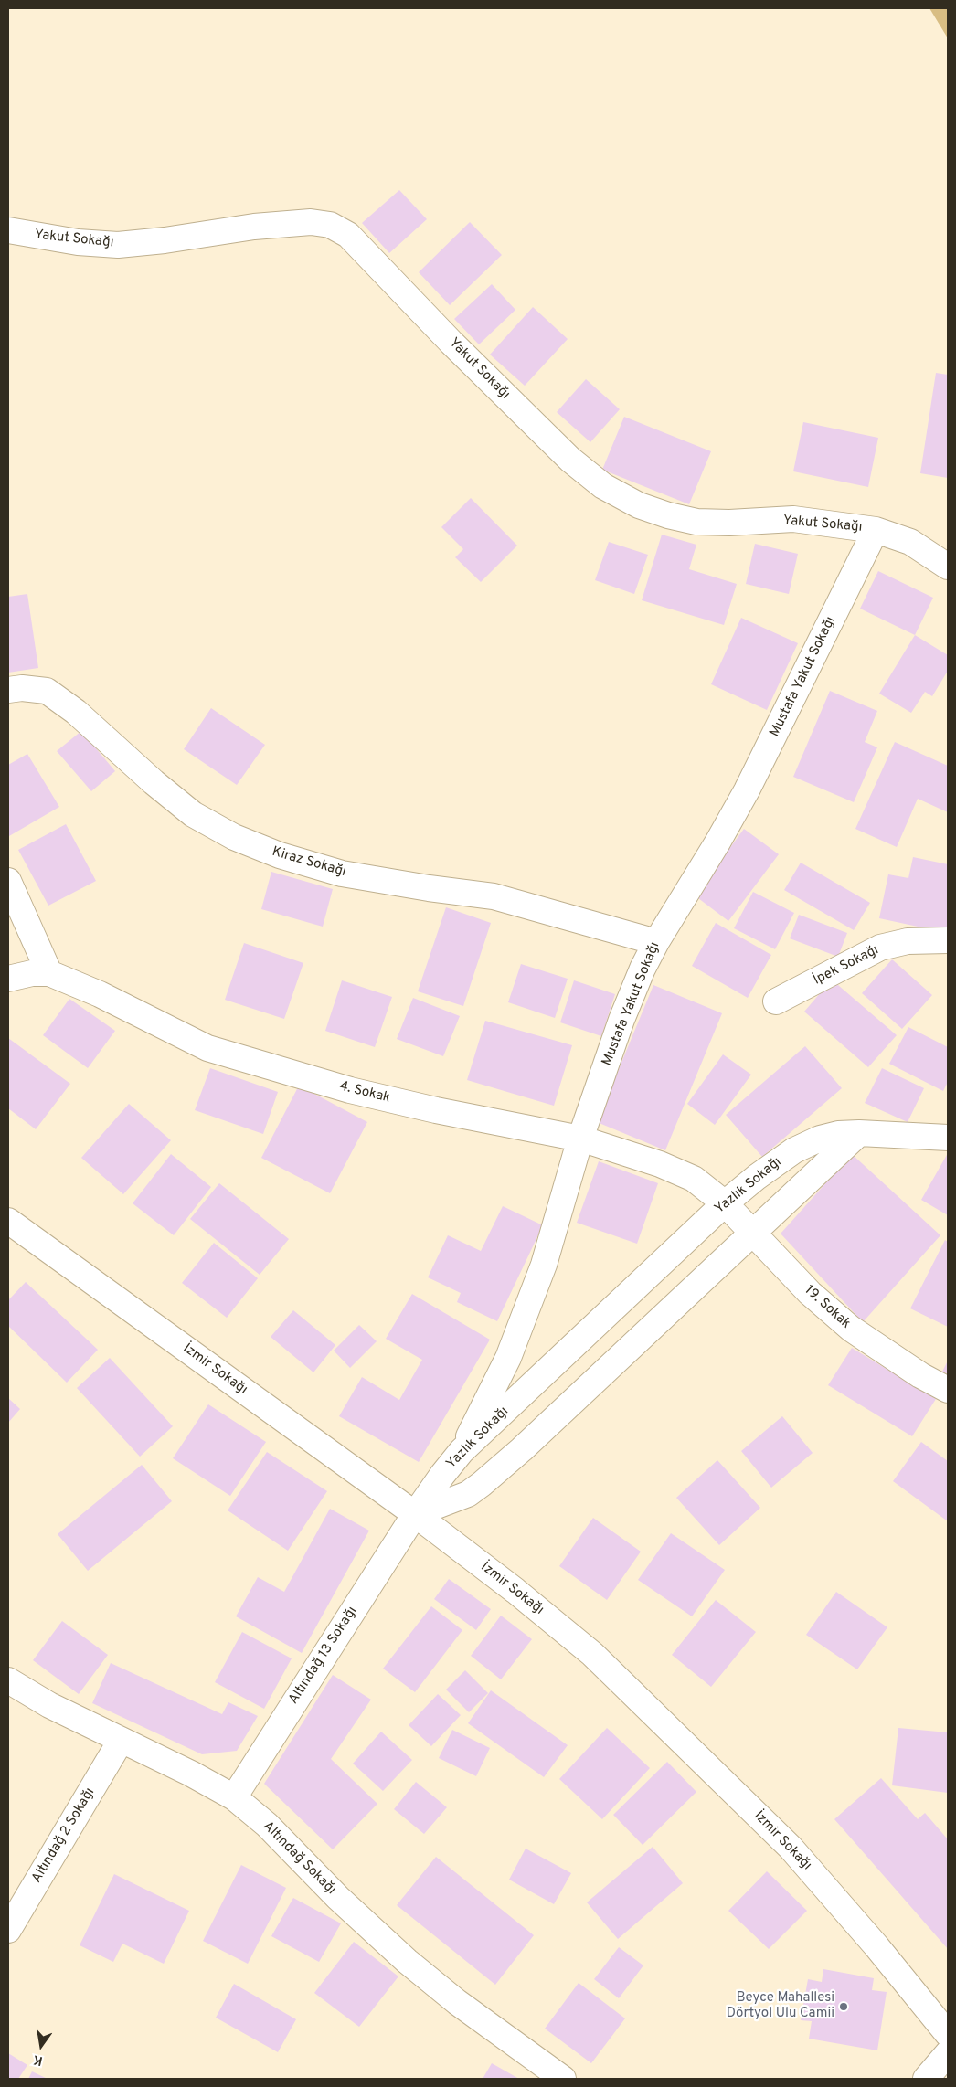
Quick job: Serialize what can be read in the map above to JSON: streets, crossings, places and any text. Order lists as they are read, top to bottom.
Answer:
{
  "streets": {
    "street": [
      "Yakut Sokağı",
      "Mustafa Yakut Sokağı",
      "Kiraz Sokağı",
      "İpek Sokağı",
      "4. Sokak",
      "Yazlık Sokağı",
      "19. Sokak",
      "İzmir Sokağı",
      "Altındağ 13 Sokağı",
      "Altındağ 2 Sokağı",
      "Altındağ Sokağı"
    ]
  },
  "crossings": [
    ["Yakut Sokağı", "Mustafa Yakut Sokağı"],
    ["Mustafa Yakut Sokağı", "Kiraz Sokağı"],
    ["Mustafa Yakut Sokağı", "4. Sokak"],
    ["Mustafa Yakut Sokağı", "Yazlık Sokağı"],
    ["4. Sokak", "Yazlık Sokağı"],
    ["4. Sokak", "19. Sokak"],
    ["Yazlık Sokağı", "19. Sokak"],
    ["Yazlık Sokağı", "İzmir Sokağı"],
    ["Yazlık Sokağı", "Altındağ 13 Sokağı"],
    ["İzmir Sokağı", "Altındağ 13 Sokağı"],
    ["Altındağ 13 Sokağı", "Altındağ Sokağı"],
    ["Altındağ 2 Sokağı", "Altındağ Sokağı"]
  ],
  "places": ["Beyce Mahallesi Dörtyol Ulu Camii"],
  "north": "bottom"
}
